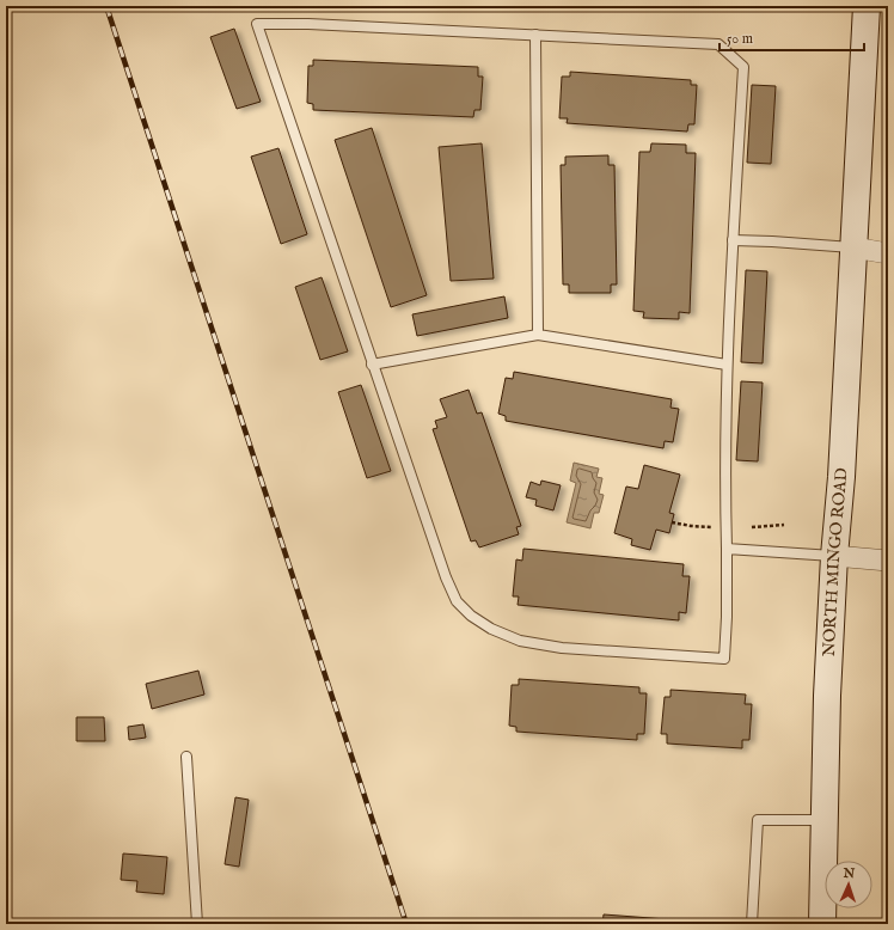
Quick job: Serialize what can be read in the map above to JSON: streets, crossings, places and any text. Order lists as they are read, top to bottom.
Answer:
{
  "streets": {
    "street": ["NORTH MINGO ROAD"]
  },
  "scale_bar": "50 m",
  "north": "top"
}
